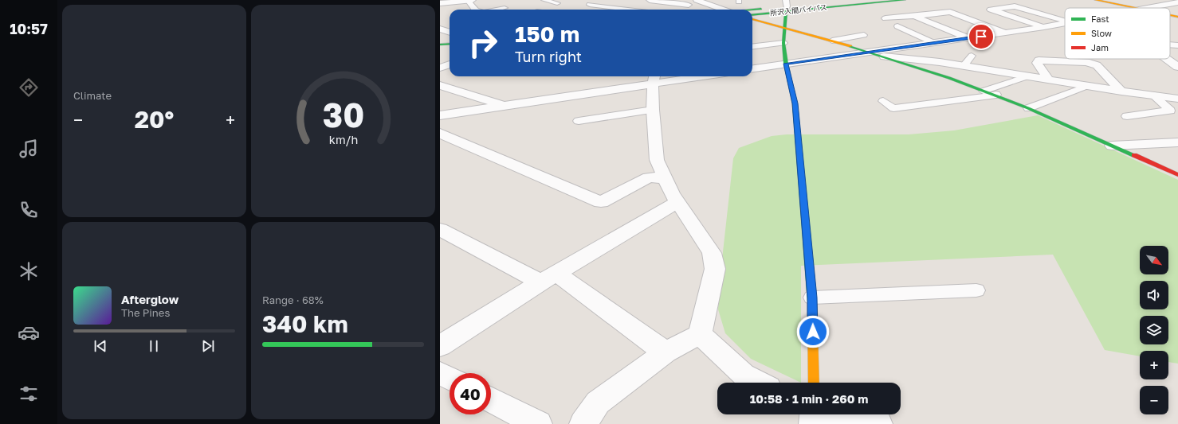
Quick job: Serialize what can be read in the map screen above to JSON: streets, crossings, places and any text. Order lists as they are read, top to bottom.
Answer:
{
  "streets": {
    "main road": ["所沢入間バイパス"]
  },
  "legend": ["Fast", "Slow", "Jam"],
  "north": "bottom right",
  "page": {
    "tabs": "10:57",
    "tile": [
      "Climate",
      ["Range · 68%", "340 km"]
    ],
    "turn": ["150 m", "Turn right"],
    "heat": ["−", "20°", "+"],
    "map_buttons": ["+", "−"],
    "song": ["Afterglow", "The Pines"],
    "limit": "40",
    "trip": "10:58 · 1 min · 260 m",
    "gauge": ["30", "km/h"]
  }
}
